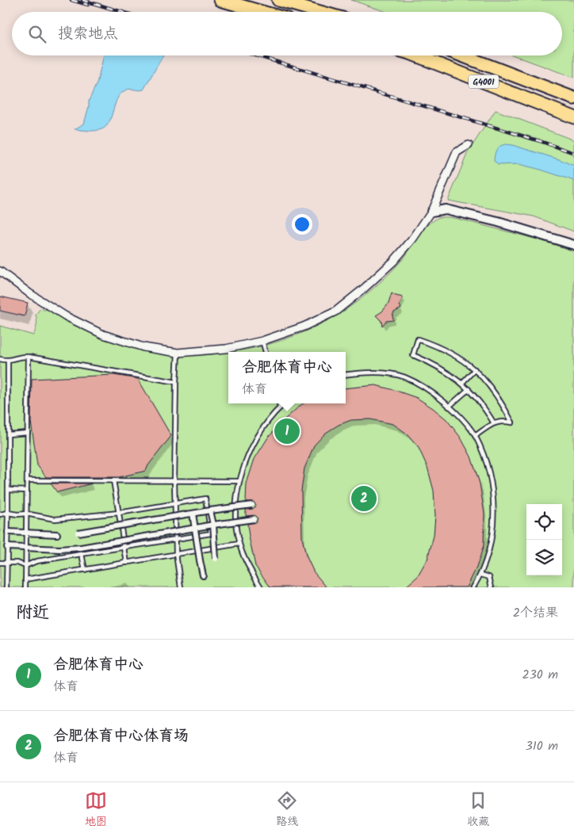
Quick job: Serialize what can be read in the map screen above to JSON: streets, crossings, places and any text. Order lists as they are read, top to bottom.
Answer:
{
  "streets": {
    "highway": ["G4001"]
  },
  "page": {
    "search": "搜索地点",
    "popup": ["合肥体育中心", "体育"],
    "pins": ["1", "2"],
    "heading": ["附近", "2个结果"],
    "list": [
      {
        "mark": "1",
        "name": "合肥体育中心",
        "note": "体育",
        "value": "230 m"
      },
      {
        "mark": "2",
        "name": "合肥体育中心体育场",
        "note": "体育",
        "value": "310 m"
      }
    ],
    "nav": ["地图", "路线", "收藏"]
  }
}
